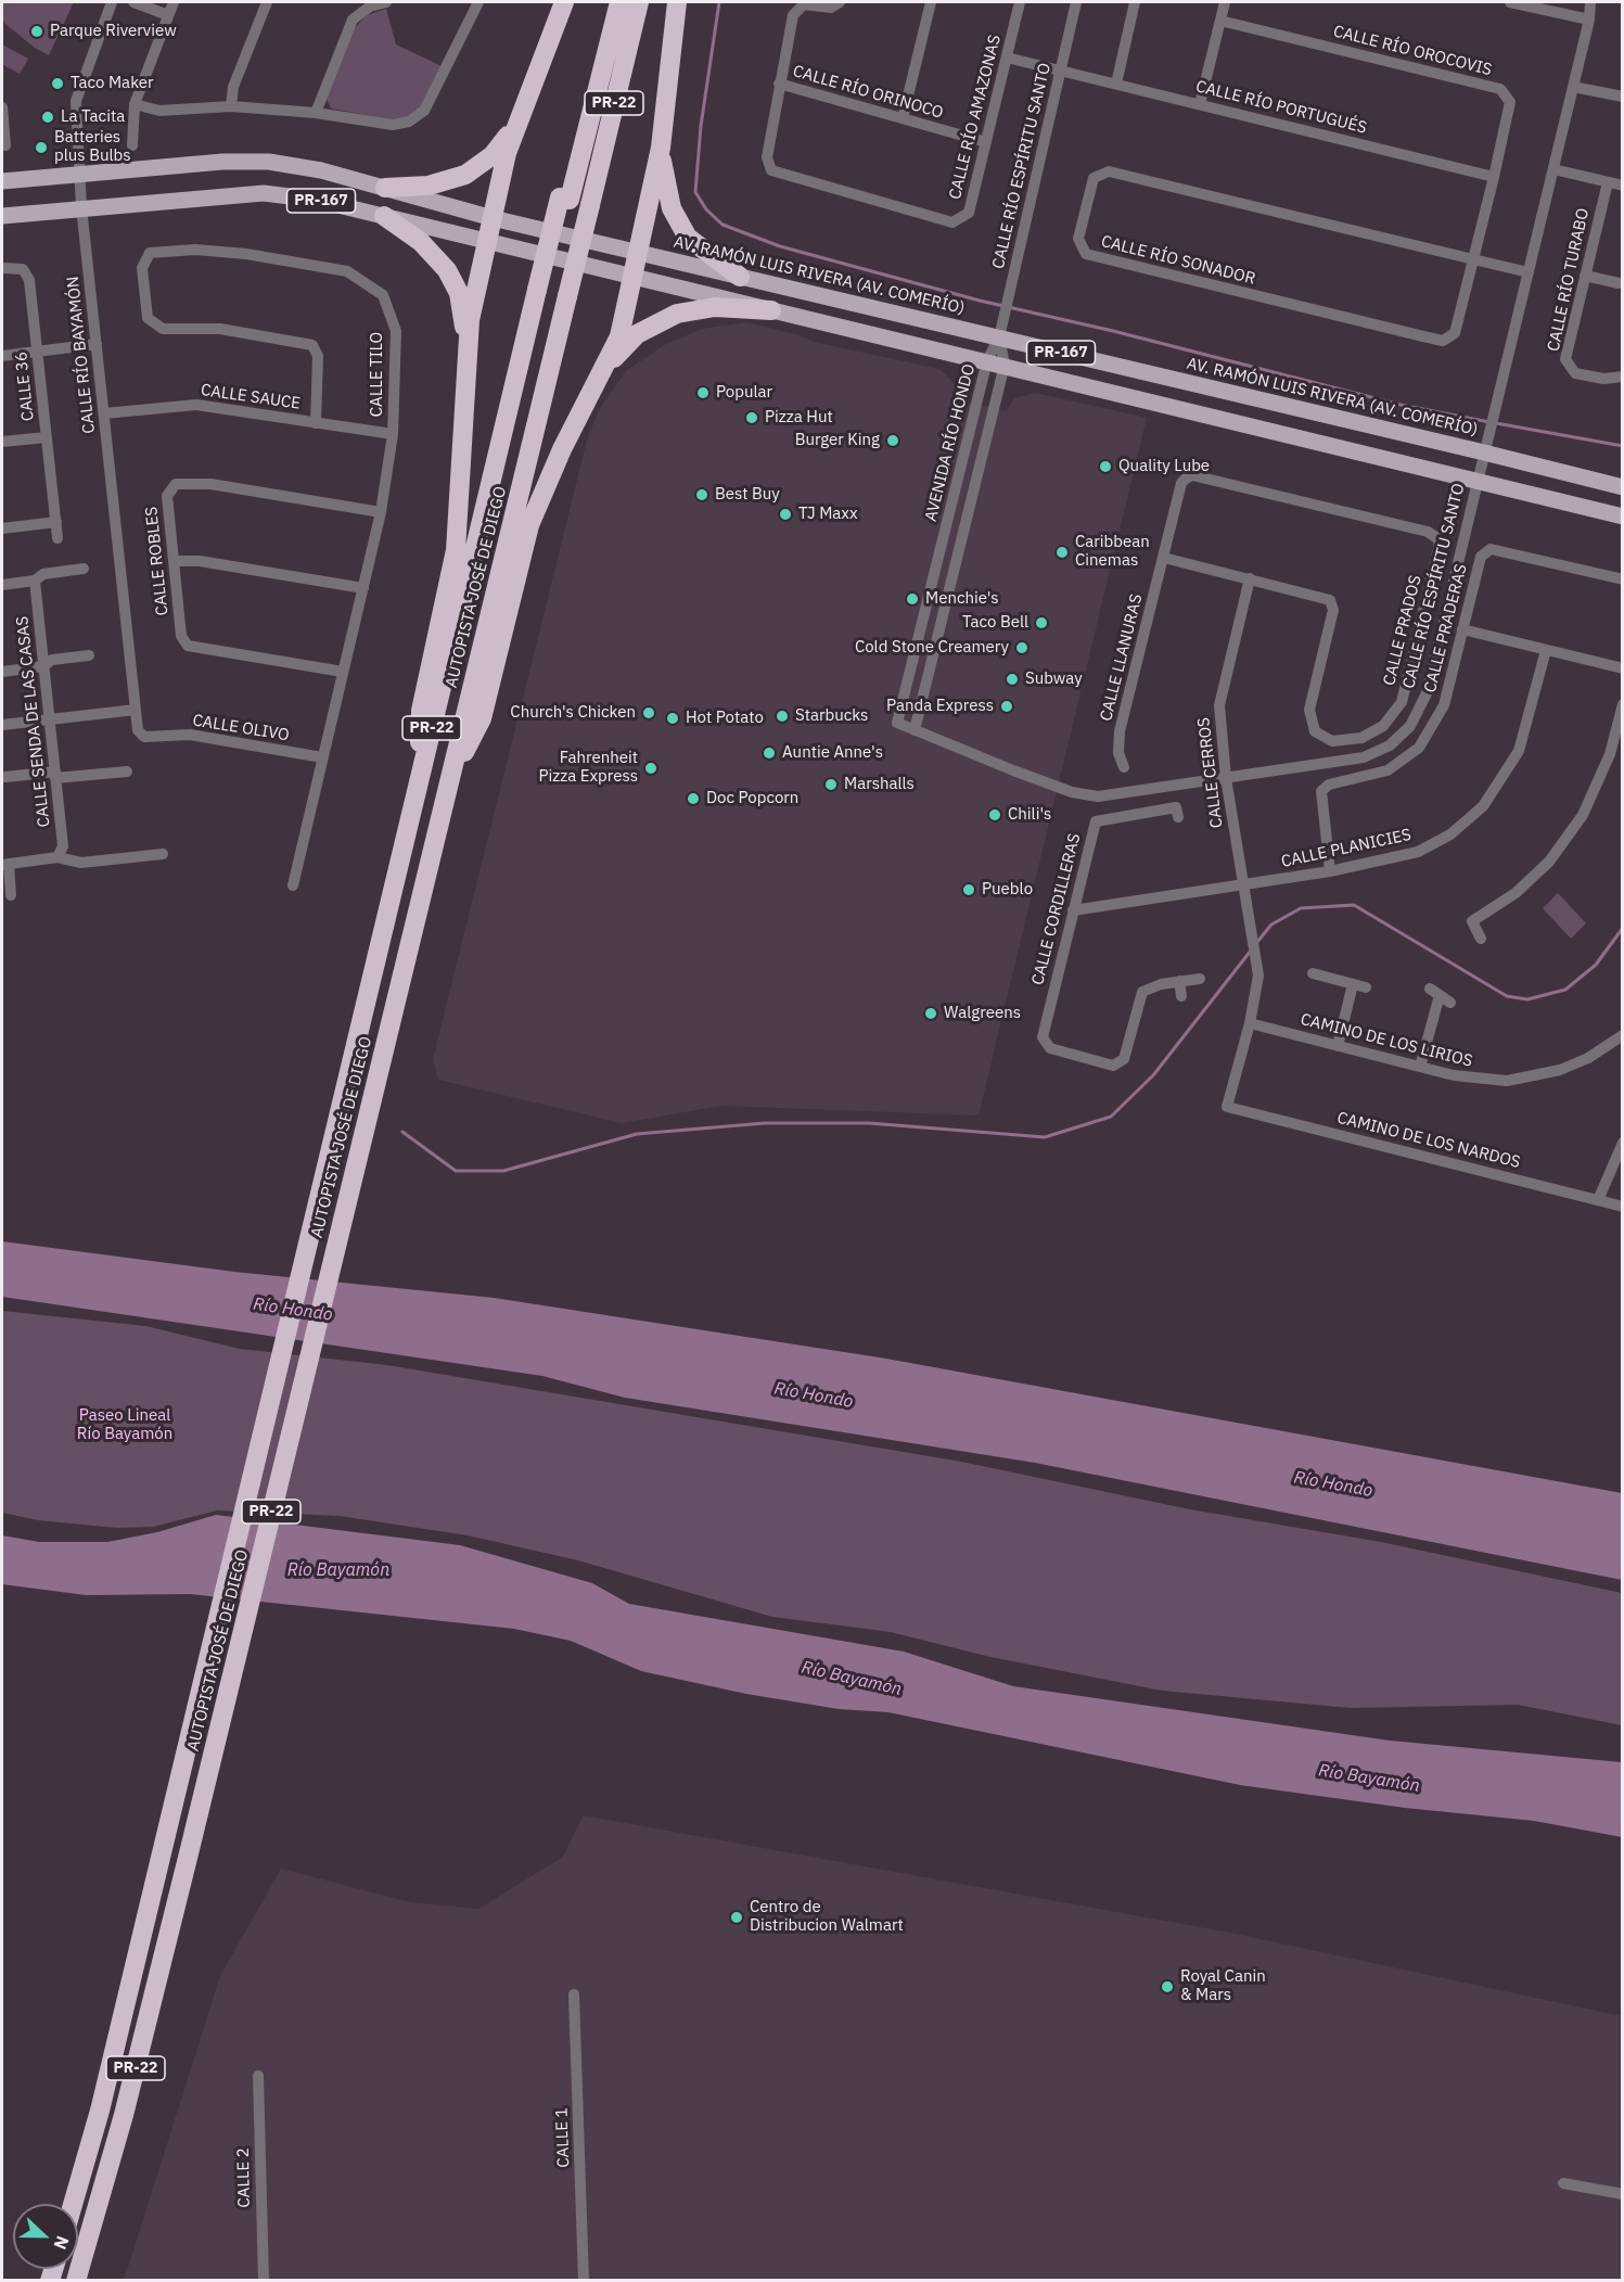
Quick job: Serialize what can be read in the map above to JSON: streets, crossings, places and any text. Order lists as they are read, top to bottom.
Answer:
{
  "streets": {
    "highway": ["PR-22", "AUTOPISTA JOSÉ DE DIEGO"],
    "main road": ["PR-167", "AV. RAMÓN LUIS RIVERA (AV. COMERÍO)"],
    "street": [
      "CALLE RÍO OROCOVIS",
      "CALLE RÍO ORINOCO",
      "CALLE RÍO PORTUGUÉS",
      "CALLE RÍO AMAZONAS",
      "CALLE RÍO ESPÍRITU SANTO",
      "CALLE RÍO SONADOR",
      "CALLE RÍO TURABO",
      "CALLE RÍO BAYAMÓN",
      "CALLE TILO",
      "CALLE 36",
      "CALLE SAUCE",
      "AVENIDA RÍO HONDO",
      "CALLE ROBLES",
      "CALLE PRADERAS",
      "CALLE PRADOS",
      "CALLE LLANURAS",
      "CALLE SENDA DE LAS CASAS",
      "CALLE OLIVO",
      "CALLE CERROS",
      "CALLE PLANICIES",
      "CALLE CORDILLERAS",
      "CAMINO DE LOS LIRIOS",
      "CAMINO DE LOS NARDOS",
      "CALLE 1",
      "CALLE 2"
    ]
  },
  "crossings": [
    ["CALLE RÍO OROCOVIS", "CALLE RÍO PORTUGUÉS"],
    ["CALLE RÍO OROCOVIS", "CALLE RÍO SONADOR"],
    ["CALLE RÍO ORINOCO", "CALLE RÍO AMAZONAS"],
    ["CALLE RÍO PORTUGUÉS", "CALLE RÍO AMAZONAS"],
    ["CALLE RÍO PORTUGUÉS", "CALLE RÍO ESPÍRITU SANTO"],
    ["CALLE RÍO ESPÍRITU SANTO", "PR-167"],
    ["CALLE RÍO ESPÍRITU SANTO", "CALLE RÍO SONADOR"],
    ["CALLE RÍO ESPÍRITU SANTO", "AV. RAMÓN LUIS RIVERA (AV. COMERÍO)"],
    ["CALLE RÍO ESPÍRITU SANTO", "AVENIDA RÍO HONDO"],
    ["CALLE RÍO ESPÍRITU SANTO", "CALLE CERROS"],
    ["PR-167", "CALLE RÍO BAYAMÓN"],
    ["PR-167", "AVENIDA RÍO HONDO"],
    ["AV. RAMÓN LUIS RIVERA (AV. COMERÍO)", "CALLE RÍO BAYAMÓN"],
    ["AV. RAMÓN LUIS RIVERA (AV. COMERÍO)", "AVENIDA RÍO HONDO"],
    ["CALLE RÍO BAYAMÓN", "CALLE SAUCE"],
    ["CALLE RÍO BAYAMÓN", "CALLE OLIVO"],
    ["CALLE TILO", "CALLE SAUCE"],
    ["CALLE TILO", "CALLE ROBLES"],
    ["CALLE TILO", "CALLE OLIVO"],
    ["CALLE PRADERAS", "CALLE PLANICIES"],
    ["CALLE PRADOS", "CALLE LLANURAS"],
    ["CALLE PRADOS", "CALLE CERROS"],
    ["CALLE CERROS", "CALLE PLANICIES"],
    ["CALLE CERROS", "CAMINO DE LOS LIRIOS"],
    ["CALLE CERROS", "CAMINO DE LOS NARDOS"],
    ["CALLE PLANICIES", "CALLE CORDILLERAS"]
  ],
  "water": ["Río Hondo", "Río Bayamón"],
  "parks": ["Paseo Lineal Río Bayamón"],
  "places": [
    "Parque Riverview",
    "Taco Maker",
    "La Tacita",
    "Batteries plus Bulbs",
    "Popular",
    "Pizza Hut",
    "Burger King",
    "Quality Lube",
    "Best Buy",
    "TJ Maxx",
    "Caribbean Cinemas",
    "Menchie's",
    "Taco Bell",
    "Cold Stone Creamery",
    "Subway",
    "Panda Express",
    "Church's Chicken",
    "Starbucks",
    "Hot Potato",
    "Auntie Anne's",
    "Fahrenheit Pizza Express",
    "Marshalls",
    "Doc Popcorn",
    "Chili's",
    "Pueblo",
    "Walgreens",
    "Centro de Distribucion Walmart",
    "Royal Canin & Mars"
  ],
  "north": "right"
}
